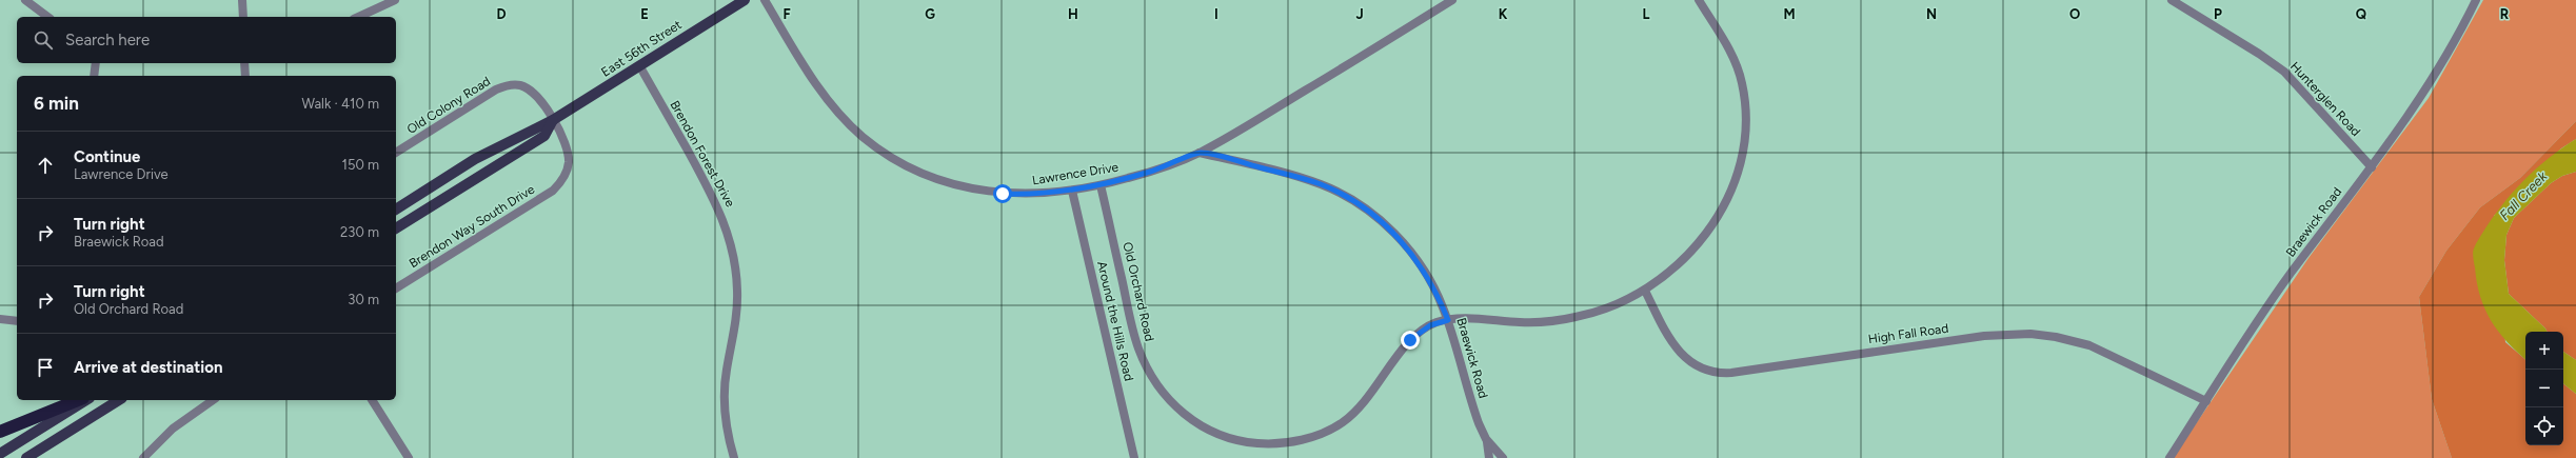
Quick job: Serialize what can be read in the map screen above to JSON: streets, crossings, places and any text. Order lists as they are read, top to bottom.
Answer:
{
  "streets": {
    "main road": ["East 56th Street"],
    "street": [
      "Hunterglen Road",
      "Old Colony Road",
      "Brendon Forest Drive",
      "Lawrence Drive",
      "Braewick Road",
      "Brendon Way South Drive",
      "Old Orchard Road",
      "Around the Hills Road",
      "High Fall Road"
    ]
  },
  "crossings": [
    ["East 56th Street", "Old Colony Road"],
    ["East 56th Street", "Brendon Forest Drive"],
    ["East 56th Street", "Brendon Way South Drive"],
    ["Hunterglen Road", "Braewick Road"],
    ["Old Colony Road", "Brendon Way South Drive"],
    ["Lawrence Drive", "Braewick Road"],
    ["Lawrence Drive", "Old Orchard Road"],
    ["Lawrence Drive", "Around the Hills Road"],
    ["Braewick Road", "Old Orchard Road"],
    ["Braewick Road", "High Fall Road"],
    ["Old Orchard Road", "High Fall Road"]
  ],
  "water": ["Fall Creek"],
  "page": {
    "search": "Search here",
    "heading": ["6 min", "Walk · 410 m"],
    "list": [
      ["Continue", "Lawrence Drive", "150 m"],
      ["Turn right", "Braewick Road", "230 m"],
      ["Turn right", "Old Orchard Road", "30 m"],
      "Arrive at destination"
    ],
    "map_buttons": ["+", "−"]
  },
  "grid": {
    "columns": [
      "D",
      "E",
      "F",
      "G",
      "H",
      "I",
      "J",
      "K",
      "L",
      "M",
      "N",
      "O",
      "P",
      "Q",
      "R"
    ]
  }
}
